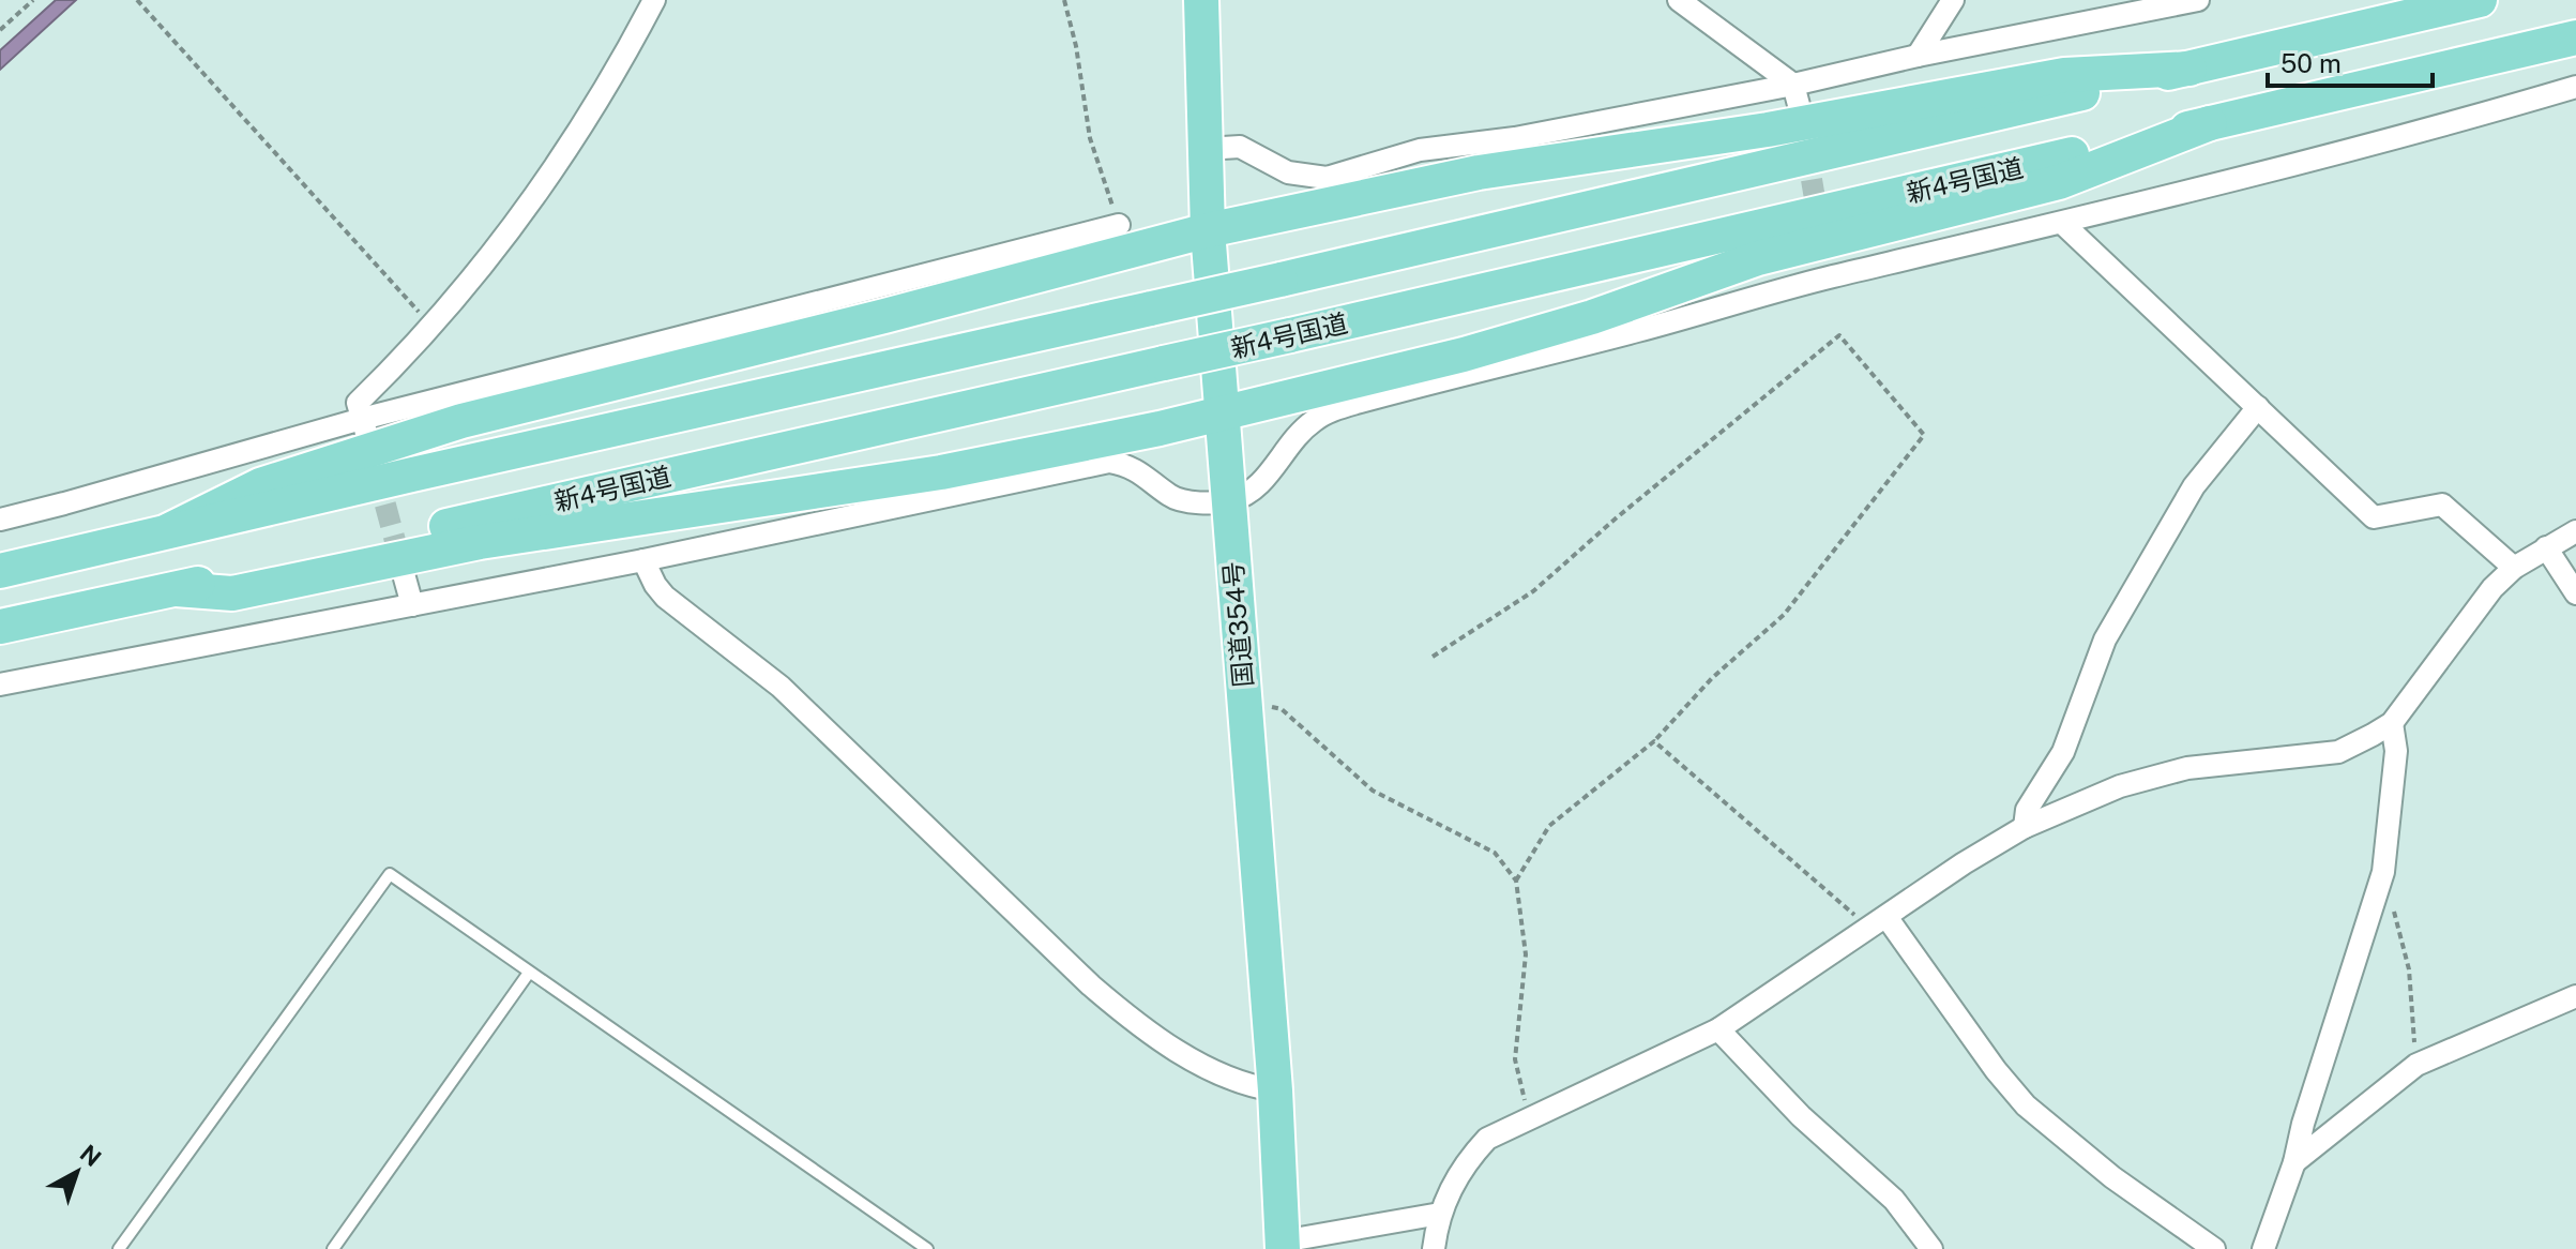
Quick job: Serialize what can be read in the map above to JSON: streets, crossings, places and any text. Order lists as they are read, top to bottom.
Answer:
{
  "streets": {
    "highway": ["新4号国道", "国道354号"]
  },
  "scale_bar": "50 m",
  "north": "top right"
}
